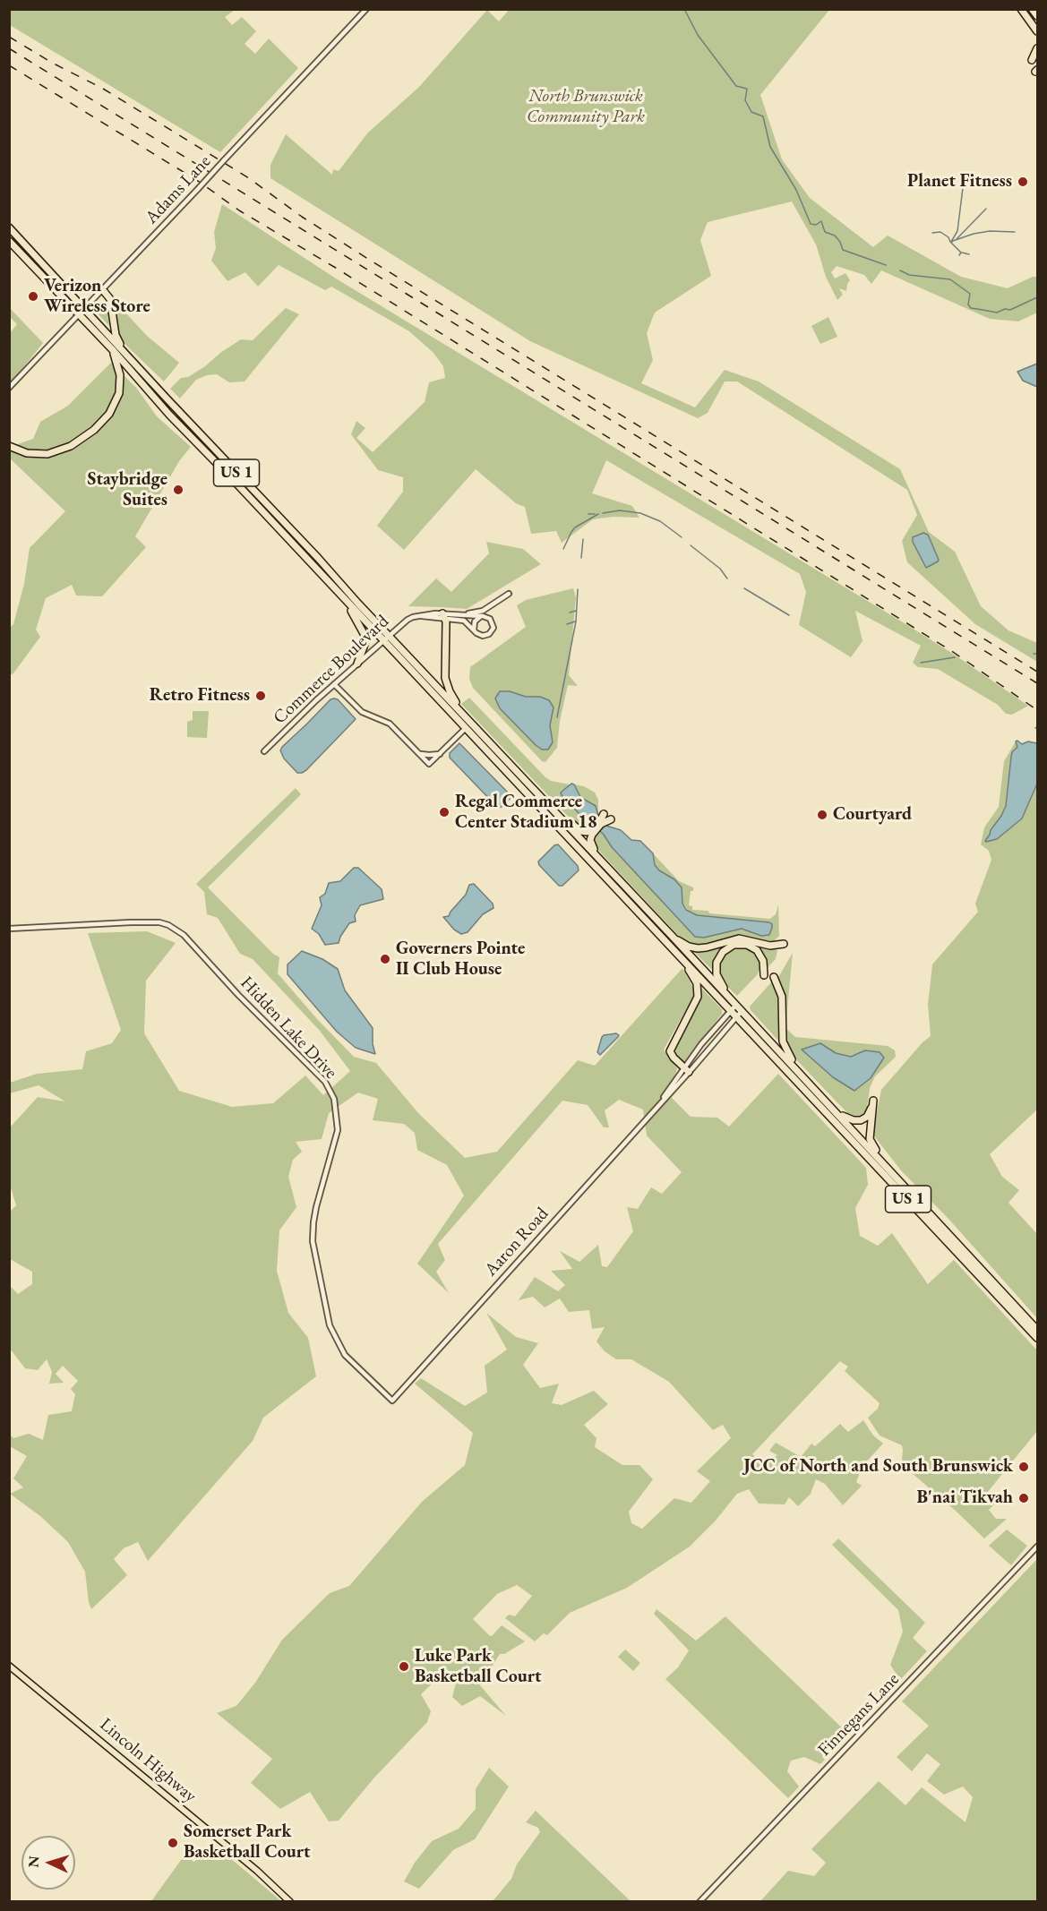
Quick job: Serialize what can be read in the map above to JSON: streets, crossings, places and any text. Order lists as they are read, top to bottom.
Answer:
{
  "streets": {
    "highway": ["US 1"],
    "main road": ["Lincoln Highway"],
    "street": [
      "Adams Lane",
      "Commerce Boulevard",
      "Hidden Lake Drive",
      "Aaron Road",
      "Finnegans Lane"
    ]
  },
  "crossings": [
    ["Adams Lane", "US 1"],
    ["US 1", "Commerce Boulevard"],
    ["US 1", "Aaron Road"],
    ["Hidden Lake Drive", "Aaron Road"]
  ],
  "parks": ["North Brunswick Community Park"],
  "places": [
    "Planet Fitness",
    "Verizon Wireless Store",
    "Staybridge Suites",
    "Retro Fitness",
    "Regal Commerce Center Stadium 18",
    "Courtyard",
    "Governers Pointe II Club House",
    "JCC of North and South Brunswick",
    "B'nai Tikvah",
    "Luke Park Basketball Court",
    "Somerset Park Basketball Court"
  ],
  "north": "left"
}
